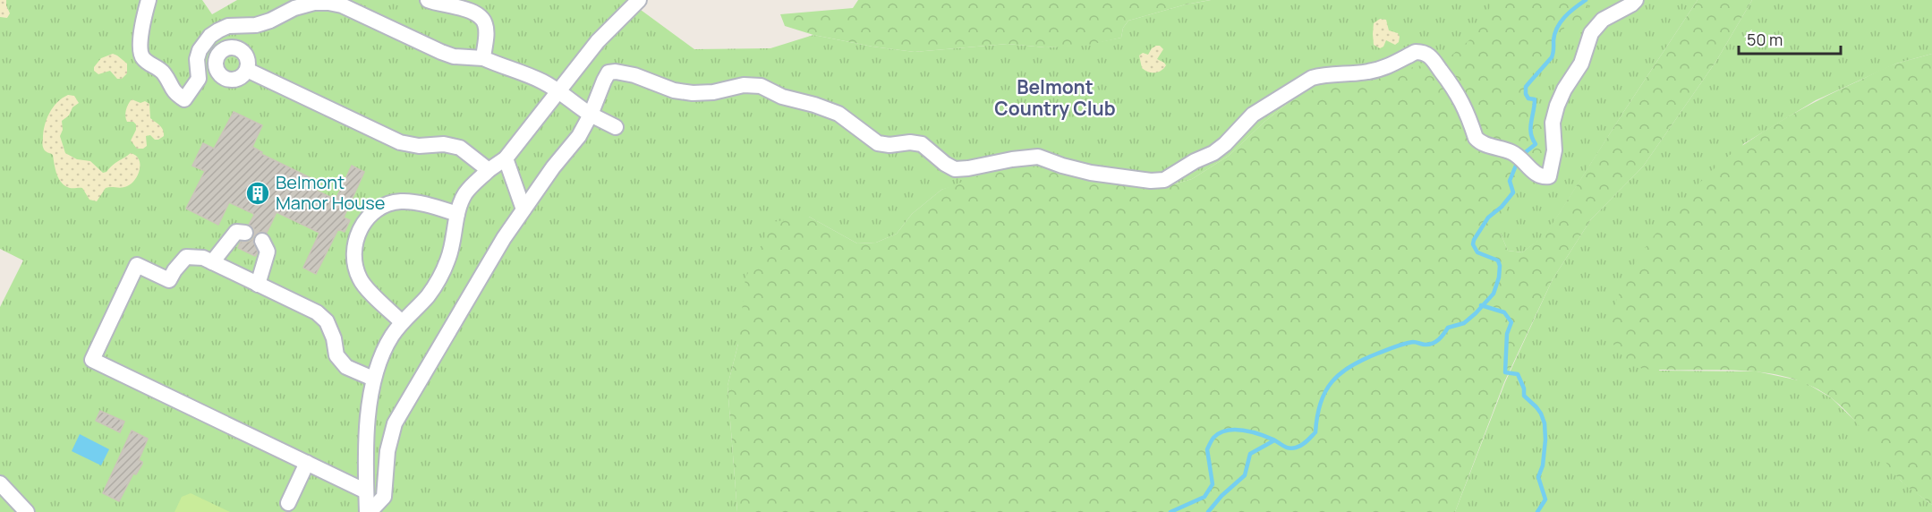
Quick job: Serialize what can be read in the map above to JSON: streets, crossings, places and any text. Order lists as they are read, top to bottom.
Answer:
{
  "districts": ["Belmont Country Club"],
  "places": {
    "building": ["Belmont Manor House"]
  },
  "scale_bar": "50 m"
}
